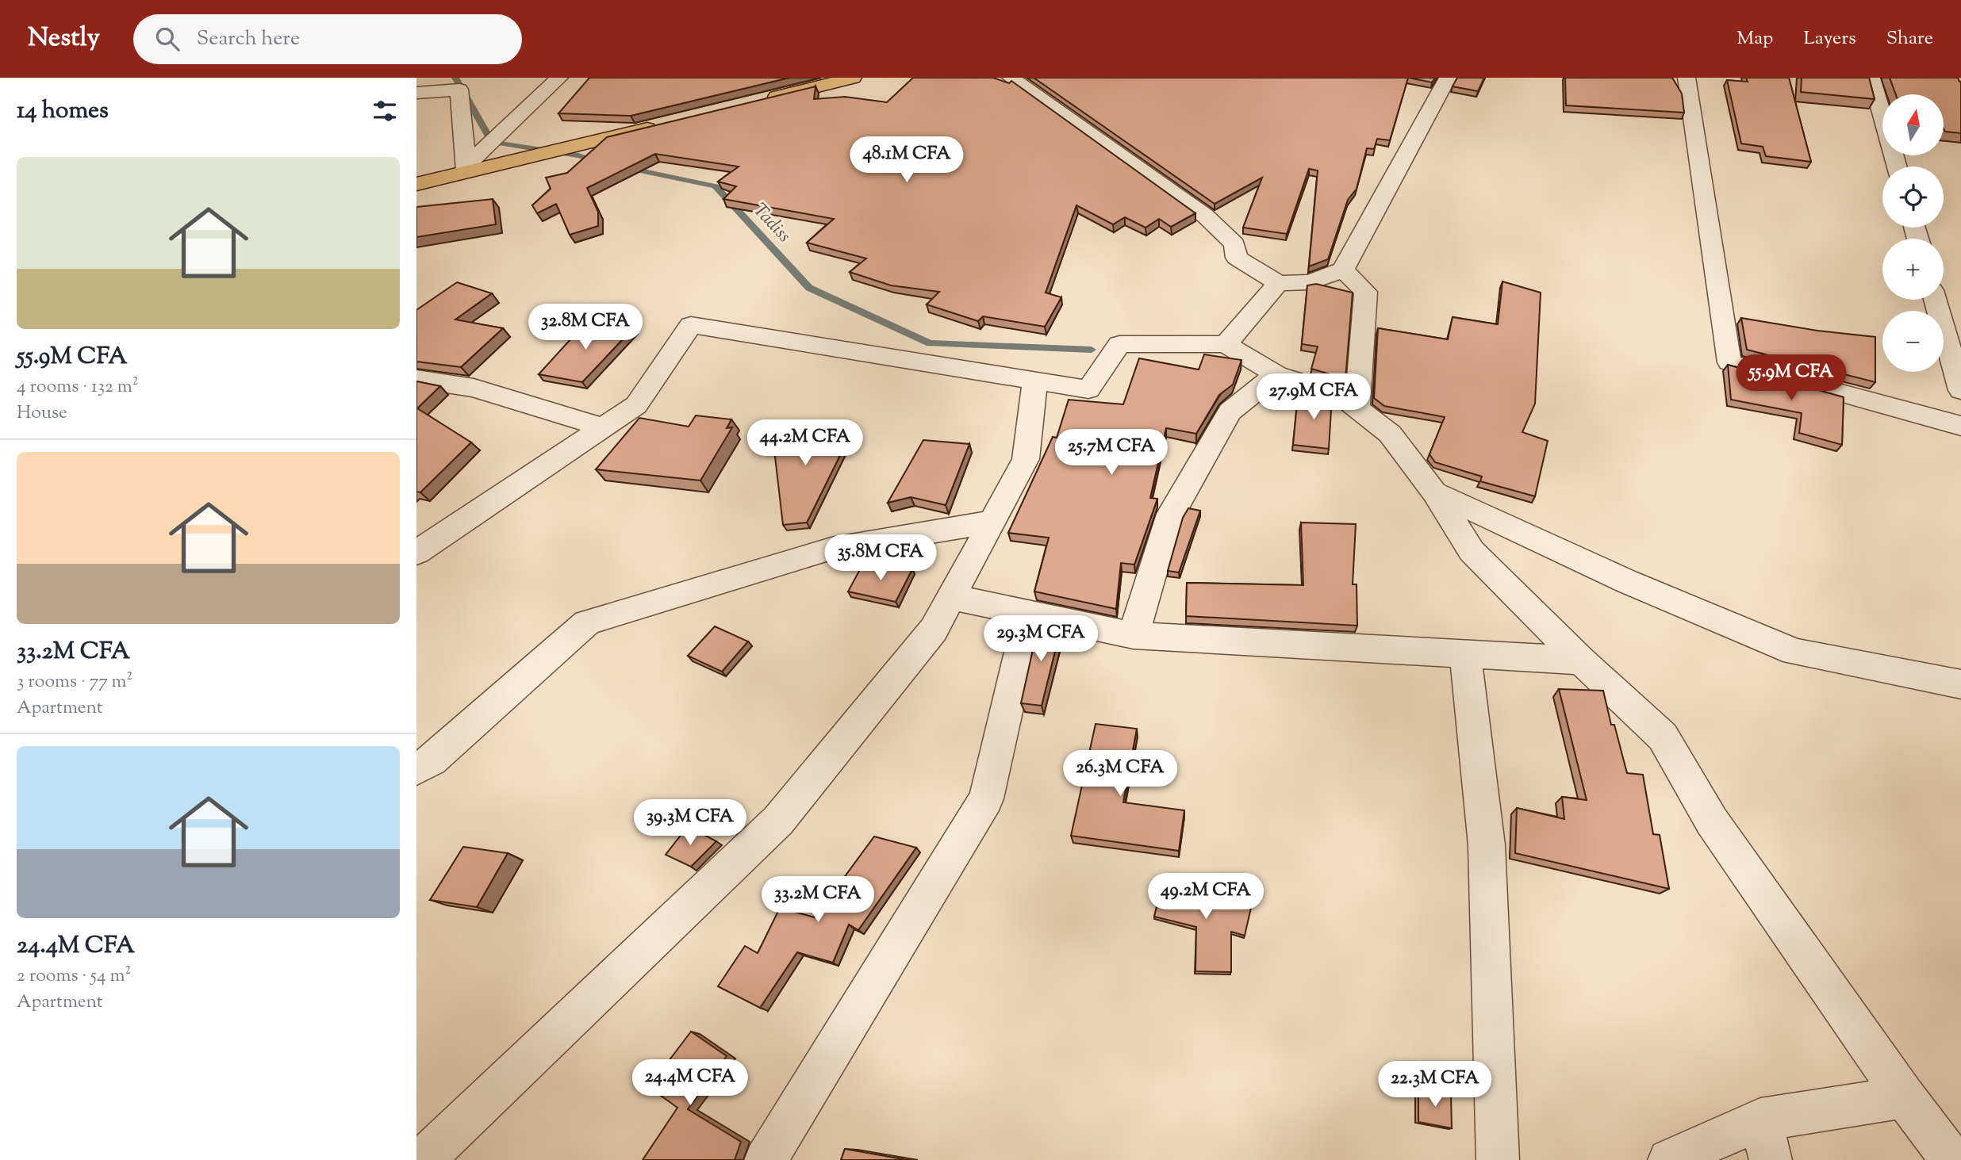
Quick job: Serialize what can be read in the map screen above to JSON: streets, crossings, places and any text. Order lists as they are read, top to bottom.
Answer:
{
  "water": ["Tadiss"],
  "north": "top",
  "page": {
    "header": "Nestly",
    "search": "Search here",
    "nav": ["Map", "Layers", "Share"],
    "heading": "14 homes",
    "map_buttons": ["+", "−"],
    "price": [
      "48.1M CFA",
      "32.8M CFA",
      "55.9M CFA",
      "27.9M CFA",
      "44.2M CFA",
      "25.7M CFA",
      "35.8M CFA",
      "29.3M CFA",
      "26.3M CFA",
      "39.3M CFA",
      "49.2M CFA",
      "33.2M CFA",
      "24.4M CFA",
      "22.3M CFA"
    ],
    "list": [
      {
        "name": "55.9M CFA",
        "note": "4 rooms · 132 m² · House"
      },
      {
        "name": "33.2M CFA",
        "note": "3 rooms · 77 m² · Apartment"
      },
      {
        "name": "24.4M CFA",
        "note": "2 rooms · 54 m² · Apartment"
      }
    ]
  }
}
